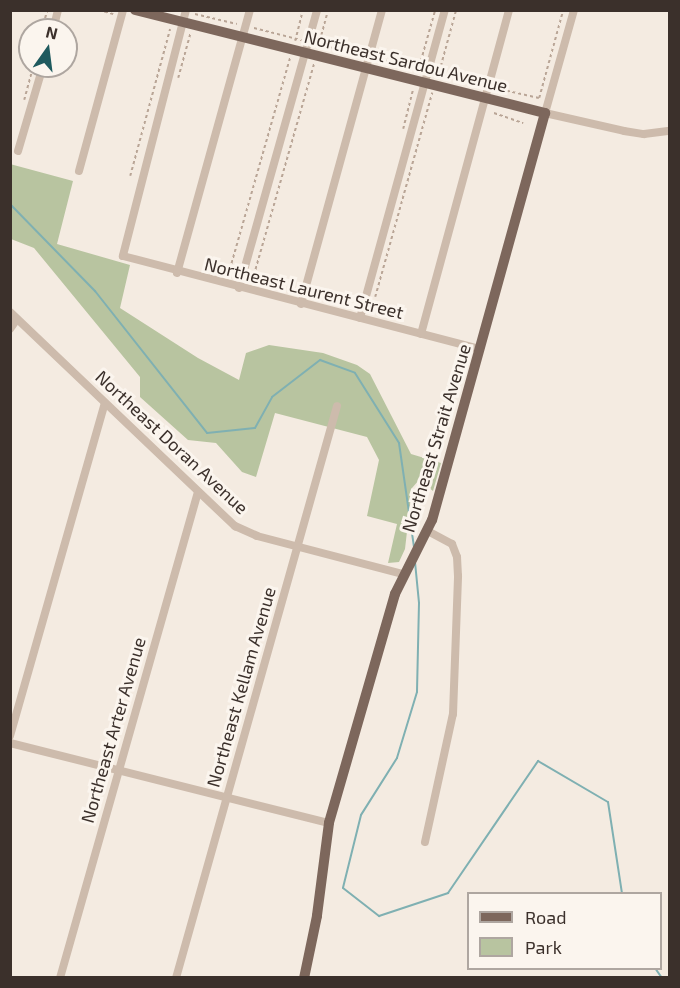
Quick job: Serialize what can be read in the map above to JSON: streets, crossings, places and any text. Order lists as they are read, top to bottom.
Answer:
{
  "streets": {
    "main road": ["Northeast Sardou Avenue", "Northeast Strait Avenue"],
    "street": [
      "Northeast Laurent Street",
      "Northeast Doran Avenue",
      "Northeast Kellam Avenue",
      "Northeast Arter Avenue"
    ]
  },
  "crossings": [
    ["Northeast Sardou Avenue", "Northeast Laurent Street"],
    ["Northeast Sardou Avenue", "Northeast Strait Avenue"],
    ["Northeast Laurent Street", "Northeast Strait Avenue"],
    ["Northeast Strait Avenue", "Northeast Doran Avenue"],
    ["Northeast Doran Avenue", "Northeast Kellam Avenue"],
    ["Northeast Doran Avenue", "Northeast Arter Avenue"]
  ],
  "legend": ["Road", "Park"],
  "north": "top"
}
